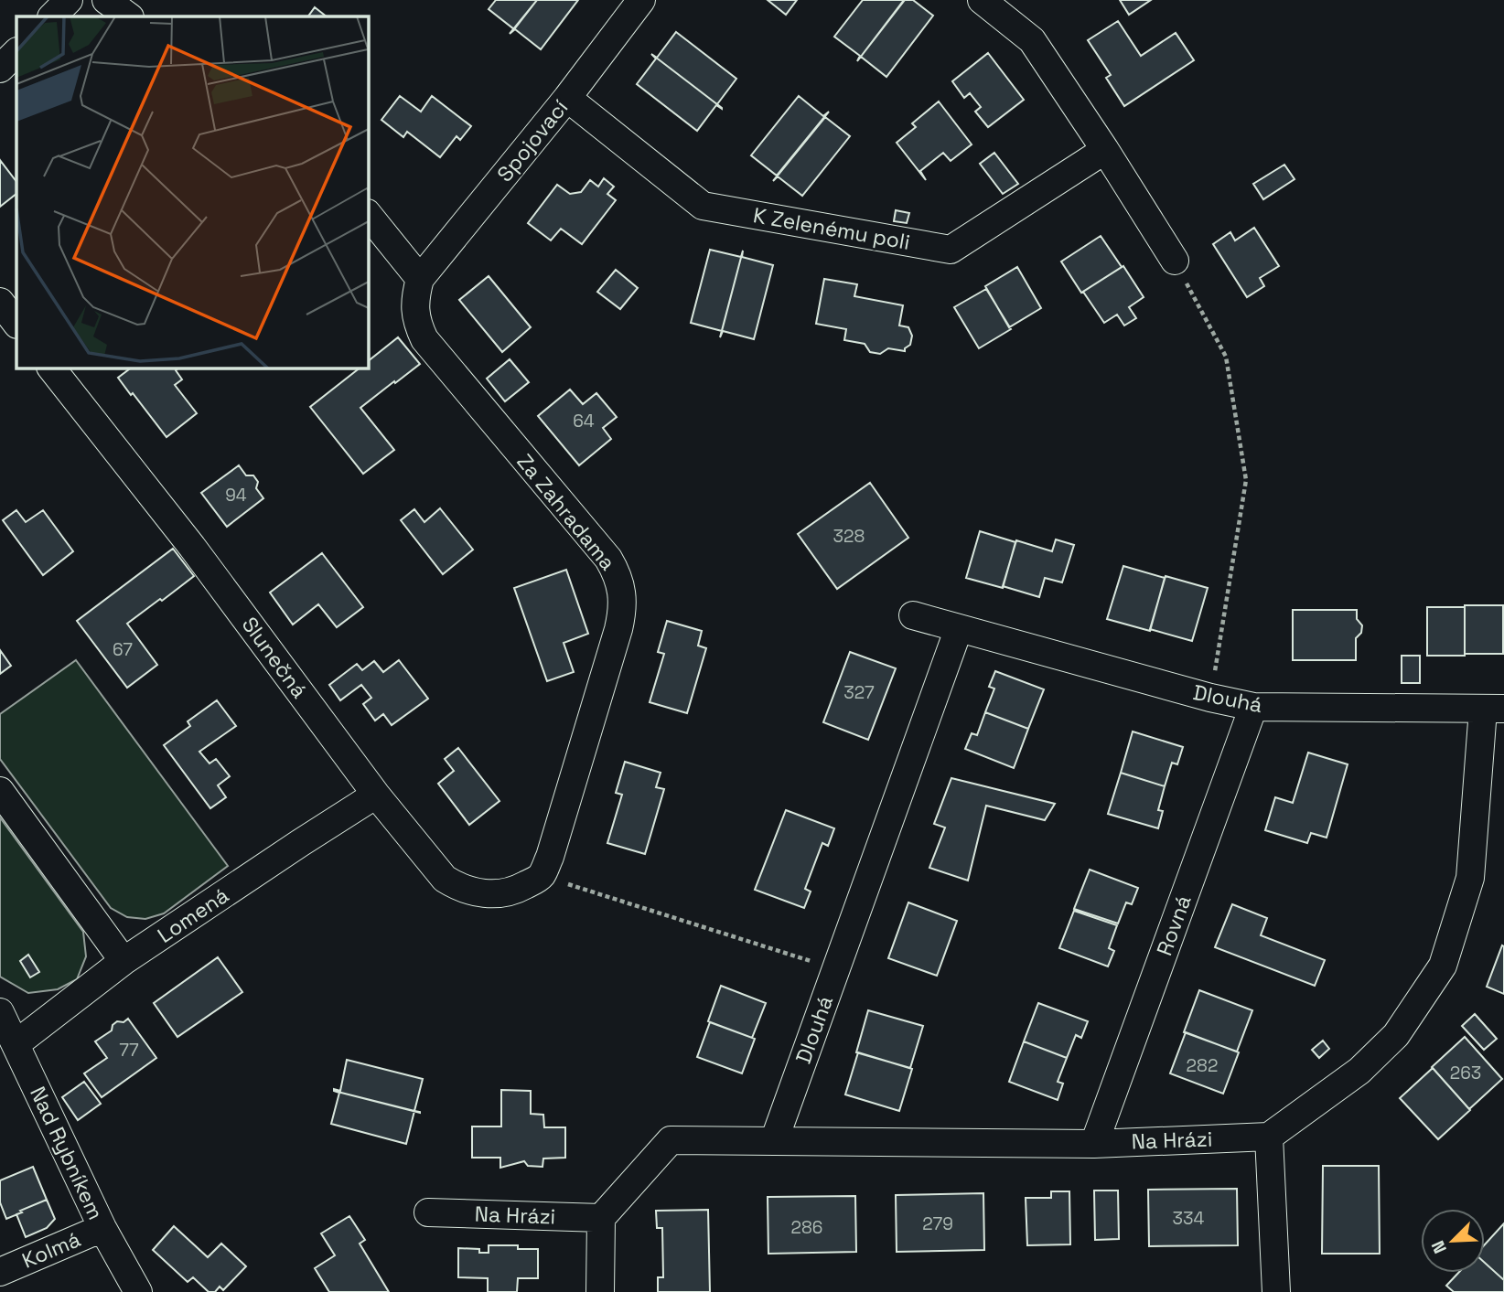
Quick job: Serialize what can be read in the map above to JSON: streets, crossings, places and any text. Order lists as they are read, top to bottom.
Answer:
{
  "streets": {
    "street": [
      "Spojovací",
      "K Zelenému poli",
      "Za Zahradama",
      "Slunečná",
      "Dlouhá",
      "Lomená",
      "Rovná",
      "Na Hrázi",
      "Nad Rybníkem",
      "Kolmá"
    ]
  },
  "crossings": [
    ["Spojovací", "K Zelenému poli"],
    ["Spojovací", "Za Zahradama"],
    ["Za Zahradama", "Slunečná"],
    ["Slunečná", "Lomená"],
    ["Dlouhá", "Rovná"],
    ["Dlouhá", "Na Hrázi"],
    ["Lomená", "Nad Rybníkem"],
    ["Rovná", "Na Hrázi"],
    ["Nad Rybníkem", "Kolmá"]
  ],
  "house_numbers": [
    "64",
    "94",
    "328",
    "67",
    "327",
    "77",
    "282",
    "263",
    "334",
    "279",
    "286"
  ],
  "north": "bottom left"
}
